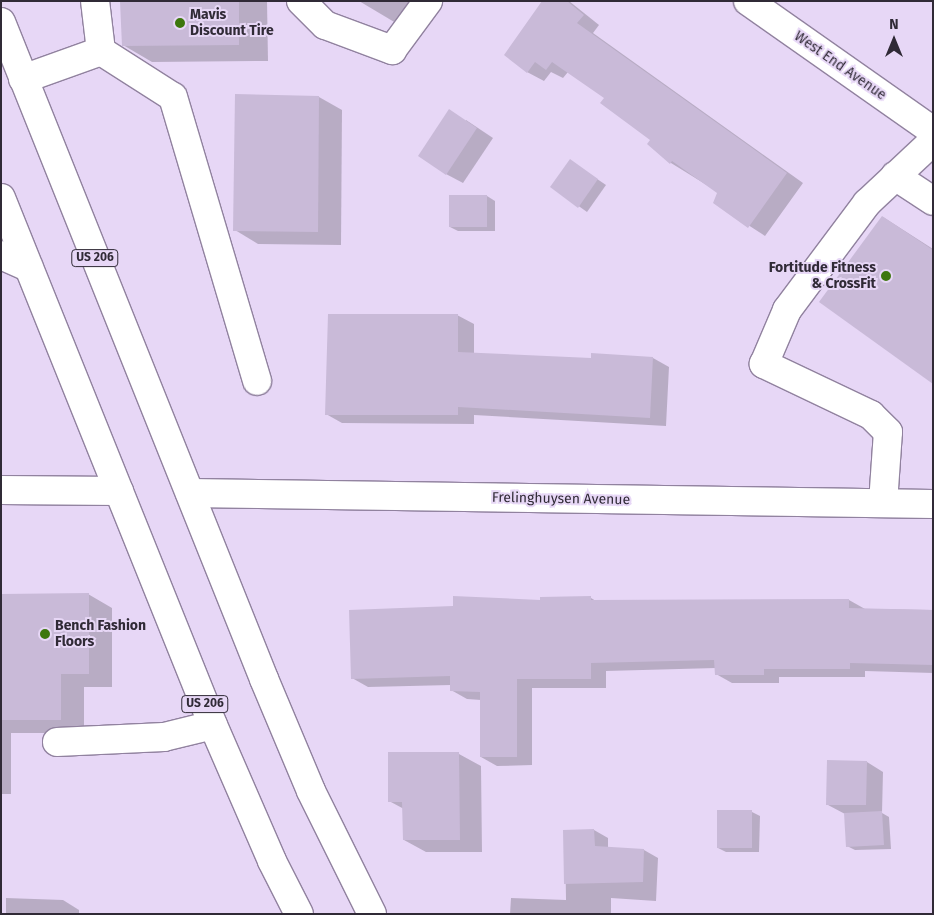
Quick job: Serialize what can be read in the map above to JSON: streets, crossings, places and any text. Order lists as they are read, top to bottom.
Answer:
{
  "streets": {
    "main road": ["West End Avenue", "US 206", "Frelinghuysen Avenue"]
  },
  "crossings": [
    ["US 206", "Frelinghuysen Avenue"]
  ],
  "places": ["Mavis Discount Tire", "Fortitude Fitness & CrossFit", "Bench Fashion Floors"],
  "north": "top"
}
